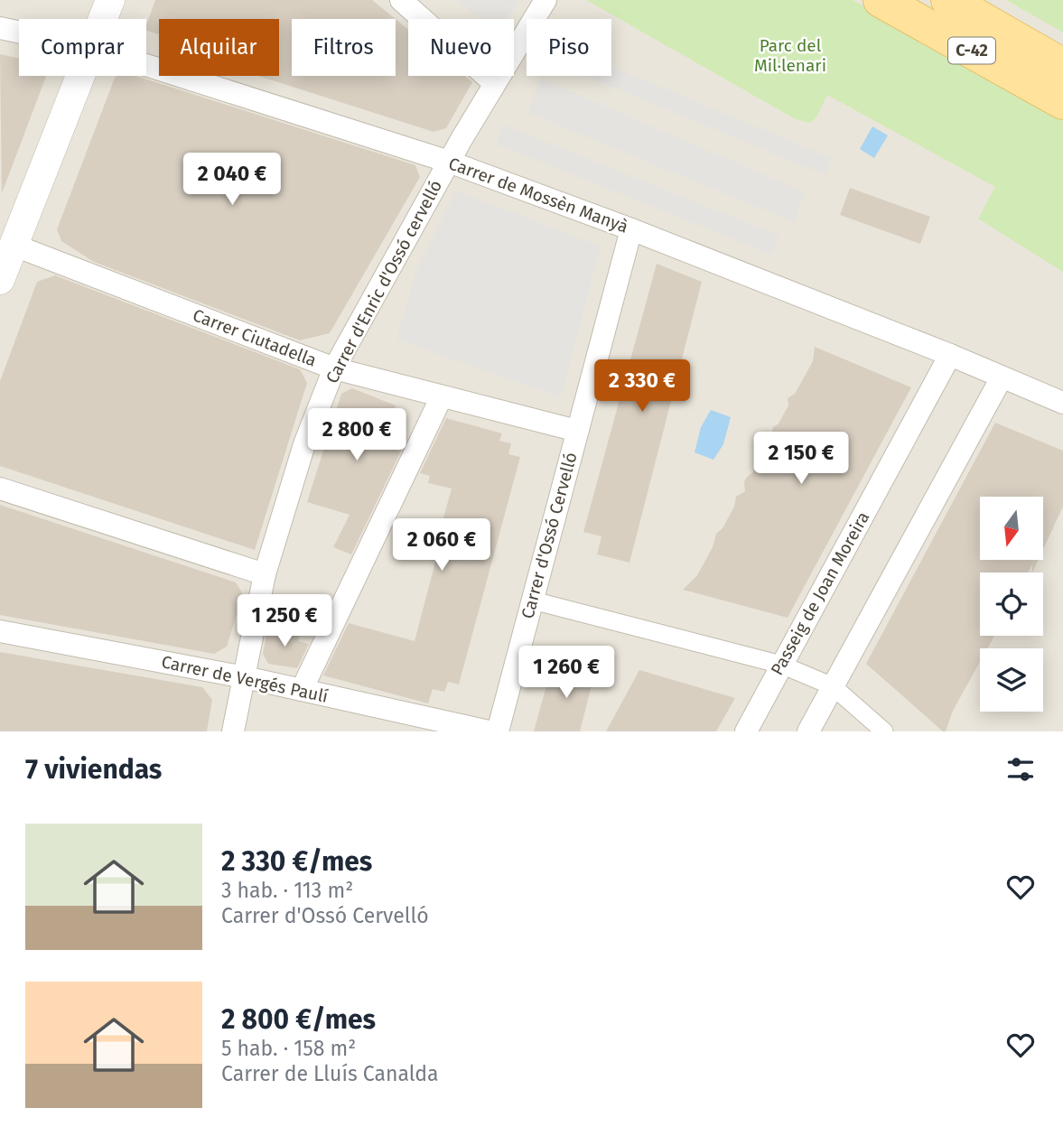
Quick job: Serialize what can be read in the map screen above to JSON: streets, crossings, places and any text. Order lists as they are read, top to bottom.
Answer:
{
  "streets": {
    "main road": ["C-42"],
    "street": [
      "Carrer de Mossèn Manyà",
      "Carrer d'Enric d'Ossó cervelló",
      "Carrer Ciutadella",
      "Carrer d'Ossó Cervelló",
      "Passeig de Joan Moreira",
      "Carrer de Vergés Paulí"
    ]
  },
  "crossings": [
    ["Carrer de Mossèn Manyà", "Carrer d'Enric d'Ossó cervelló"],
    ["Carrer de Mossèn Manyà", "Carrer d'Ossó Cervelló"],
    ["Carrer de Mossèn Manyà", "Passeig de Joan Moreira"],
    ["Carrer d'Enric d'Ossó cervelló", "Carrer Ciutadella"],
    ["Carrer d'Enric d'Ossó cervelló", "Carrer de Vergés Paulí"],
    ["Carrer Ciutadella", "Carrer d'Ossó Cervelló"]
  ],
  "parks": ["Parc del Mil·lenari"],
  "north": "bottom",
  "page": {
    "chip": [
      "Comprar",
      "Alquilar",
      "Filtros",
      "Nuevo",
      "Piso"
    ],
    "price": [
      "2 040 €",
      "2 330 €",
      "2 800 €",
      "2 150 €",
      "2 060 €",
      "1 250 €",
      "1 260 €"
    ],
    "heading": "7 viviendas",
    "list": [
      {
        "name": "2 330 €/mes",
        "note": "3 hab. · 113 m² · Carrer d'Ossó Cervelló"
      },
      {
        "name": "2 800 €/mes",
        "note": "5 hab. · 158 m² · Carrer de Lluís Canalda"
      }
    ]
  }
}
